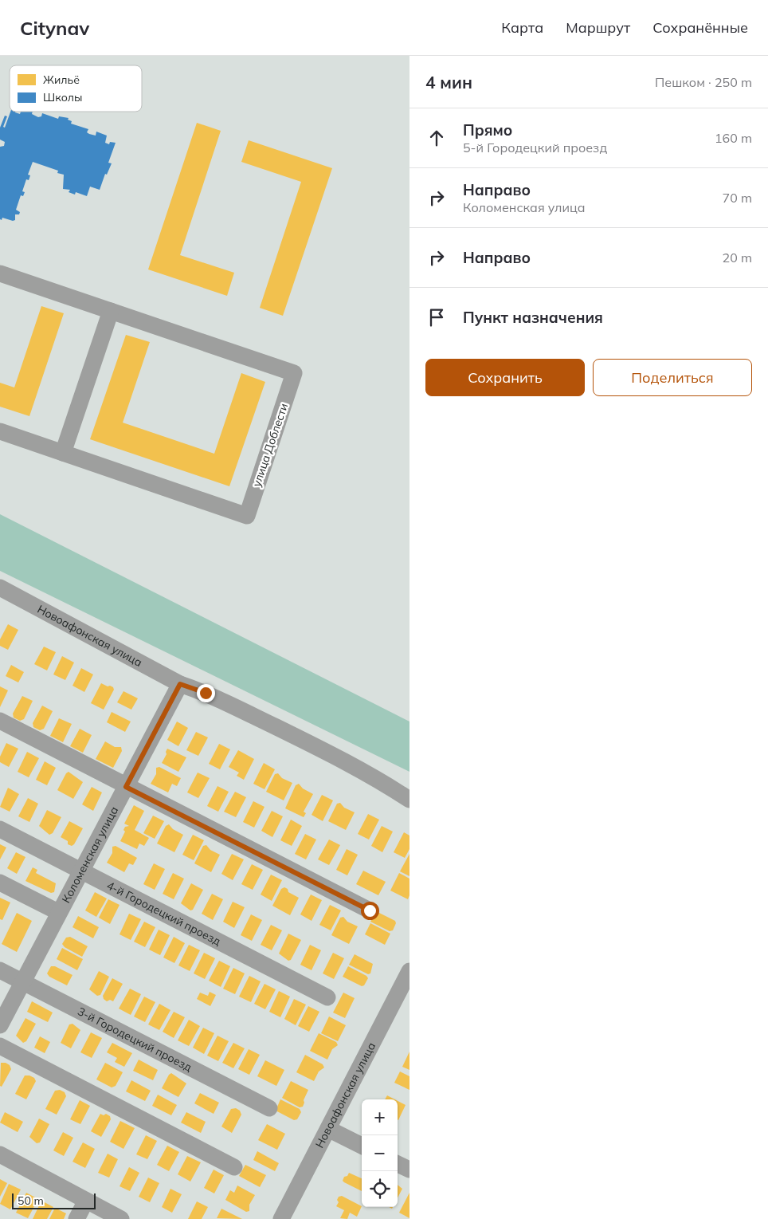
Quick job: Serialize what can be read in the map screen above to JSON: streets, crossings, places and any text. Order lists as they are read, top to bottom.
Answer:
{
  "streets": {
    "street": [
      "улица Доблести",
      "Новоафонская улица",
      "Коломенская улица",
      "4-й Городецкий проезд",
      "3-й Городецкий проезд"
    ]
  },
  "crossings": [
    ["Новоафонская улица", "Коломенская улица"],
    ["Коломенская улица", "4-й Городецкий проезд"],
    ["Коломенская улица", "3-й Городецкий проезд"]
  ],
  "legend": ["Жильё", "Школы"],
  "scale_bar": "50 m",
  "page": {
    "header": "Citynav",
    "nav": ["Карта", "Маршрут", "Сохранённые"],
    "heading": ["4 мин", "Пешком · 250 m"],
    "list": [
      ["Прямо", "5-й Городецкий проезд", "160 m"],
      ["Направо", "Коломенская улица", "70 m"],
      ["Направо", "20 m"],
      "Пункт назначения"
    ],
    "buttons": ["Сохранить", "Поделиться"],
    "map_buttons": ["+", "−"],
    "scale": "50 m"
  }
}
